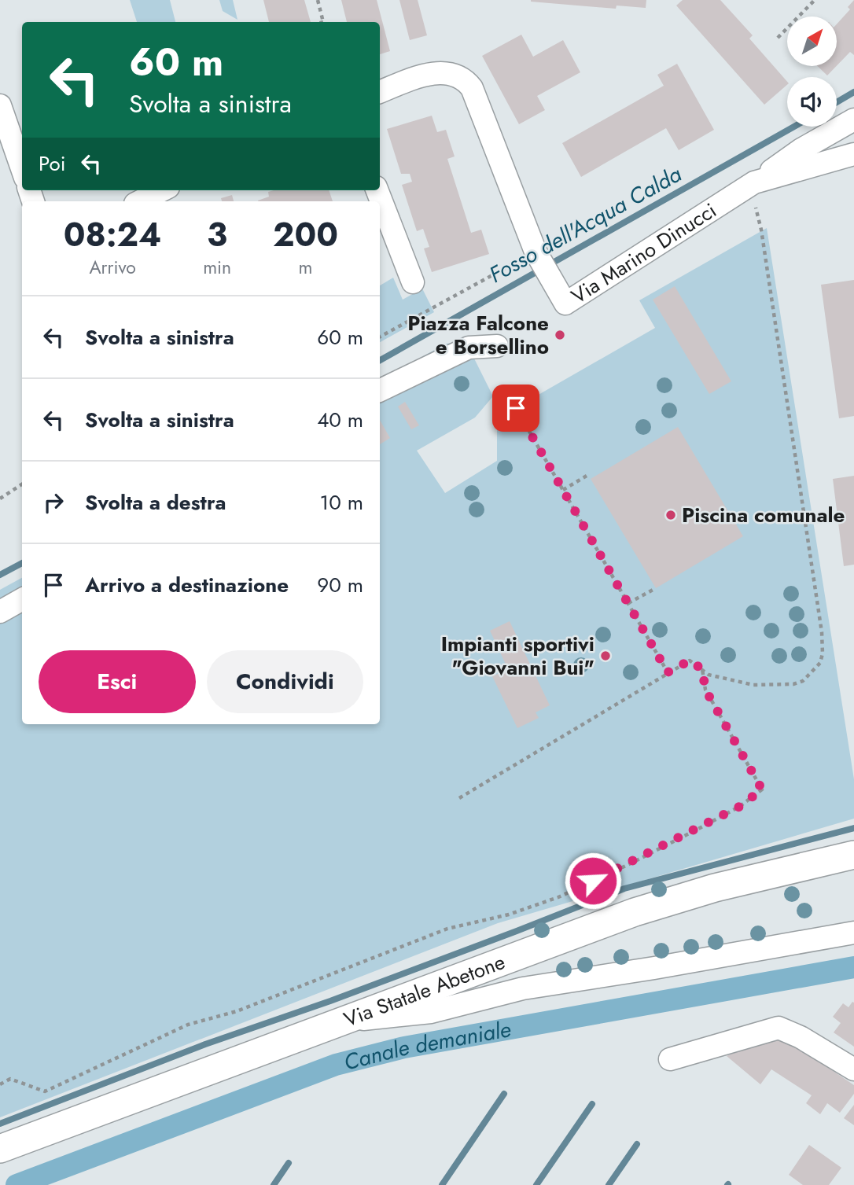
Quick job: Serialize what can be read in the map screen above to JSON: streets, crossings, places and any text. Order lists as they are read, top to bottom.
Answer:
{
  "streets": {
    "main road": ["Via Statale Abetone"],
    "street": ["Via Marino Dinucci"]
  },
  "water": ["Fosso dell'Acqua Calda", "Canale demaniale"],
  "places": ["Piazza Falcone e Borsellino", "Piscina comunale", "Impianti sportivi \"Giovanni Bui\""],
  "north": "top right",
  "page": {
    "turn": ["60 m", "Svolta a sinistra"],
    "then": "Poi",
    "eta": [
      "08:24",
      "Arrivo",
      "3",
      "min",
      "200",
      "m"
    ],
    "list": [
      {
        "name": "Svolta a sinistra",
        "value": "60 m"
      },
      {
        "name": "Svolta a sinistra",
        "value": "40 m"
      },
      {
        "name": "Svolta a destra",
        "value": "10 m"
      },
      {
        "name": "Arrivo a destinazione",
        "value": "90 m"
      }
    ],
    "buttons": ["Esci", "Condividi"]
  }
}
